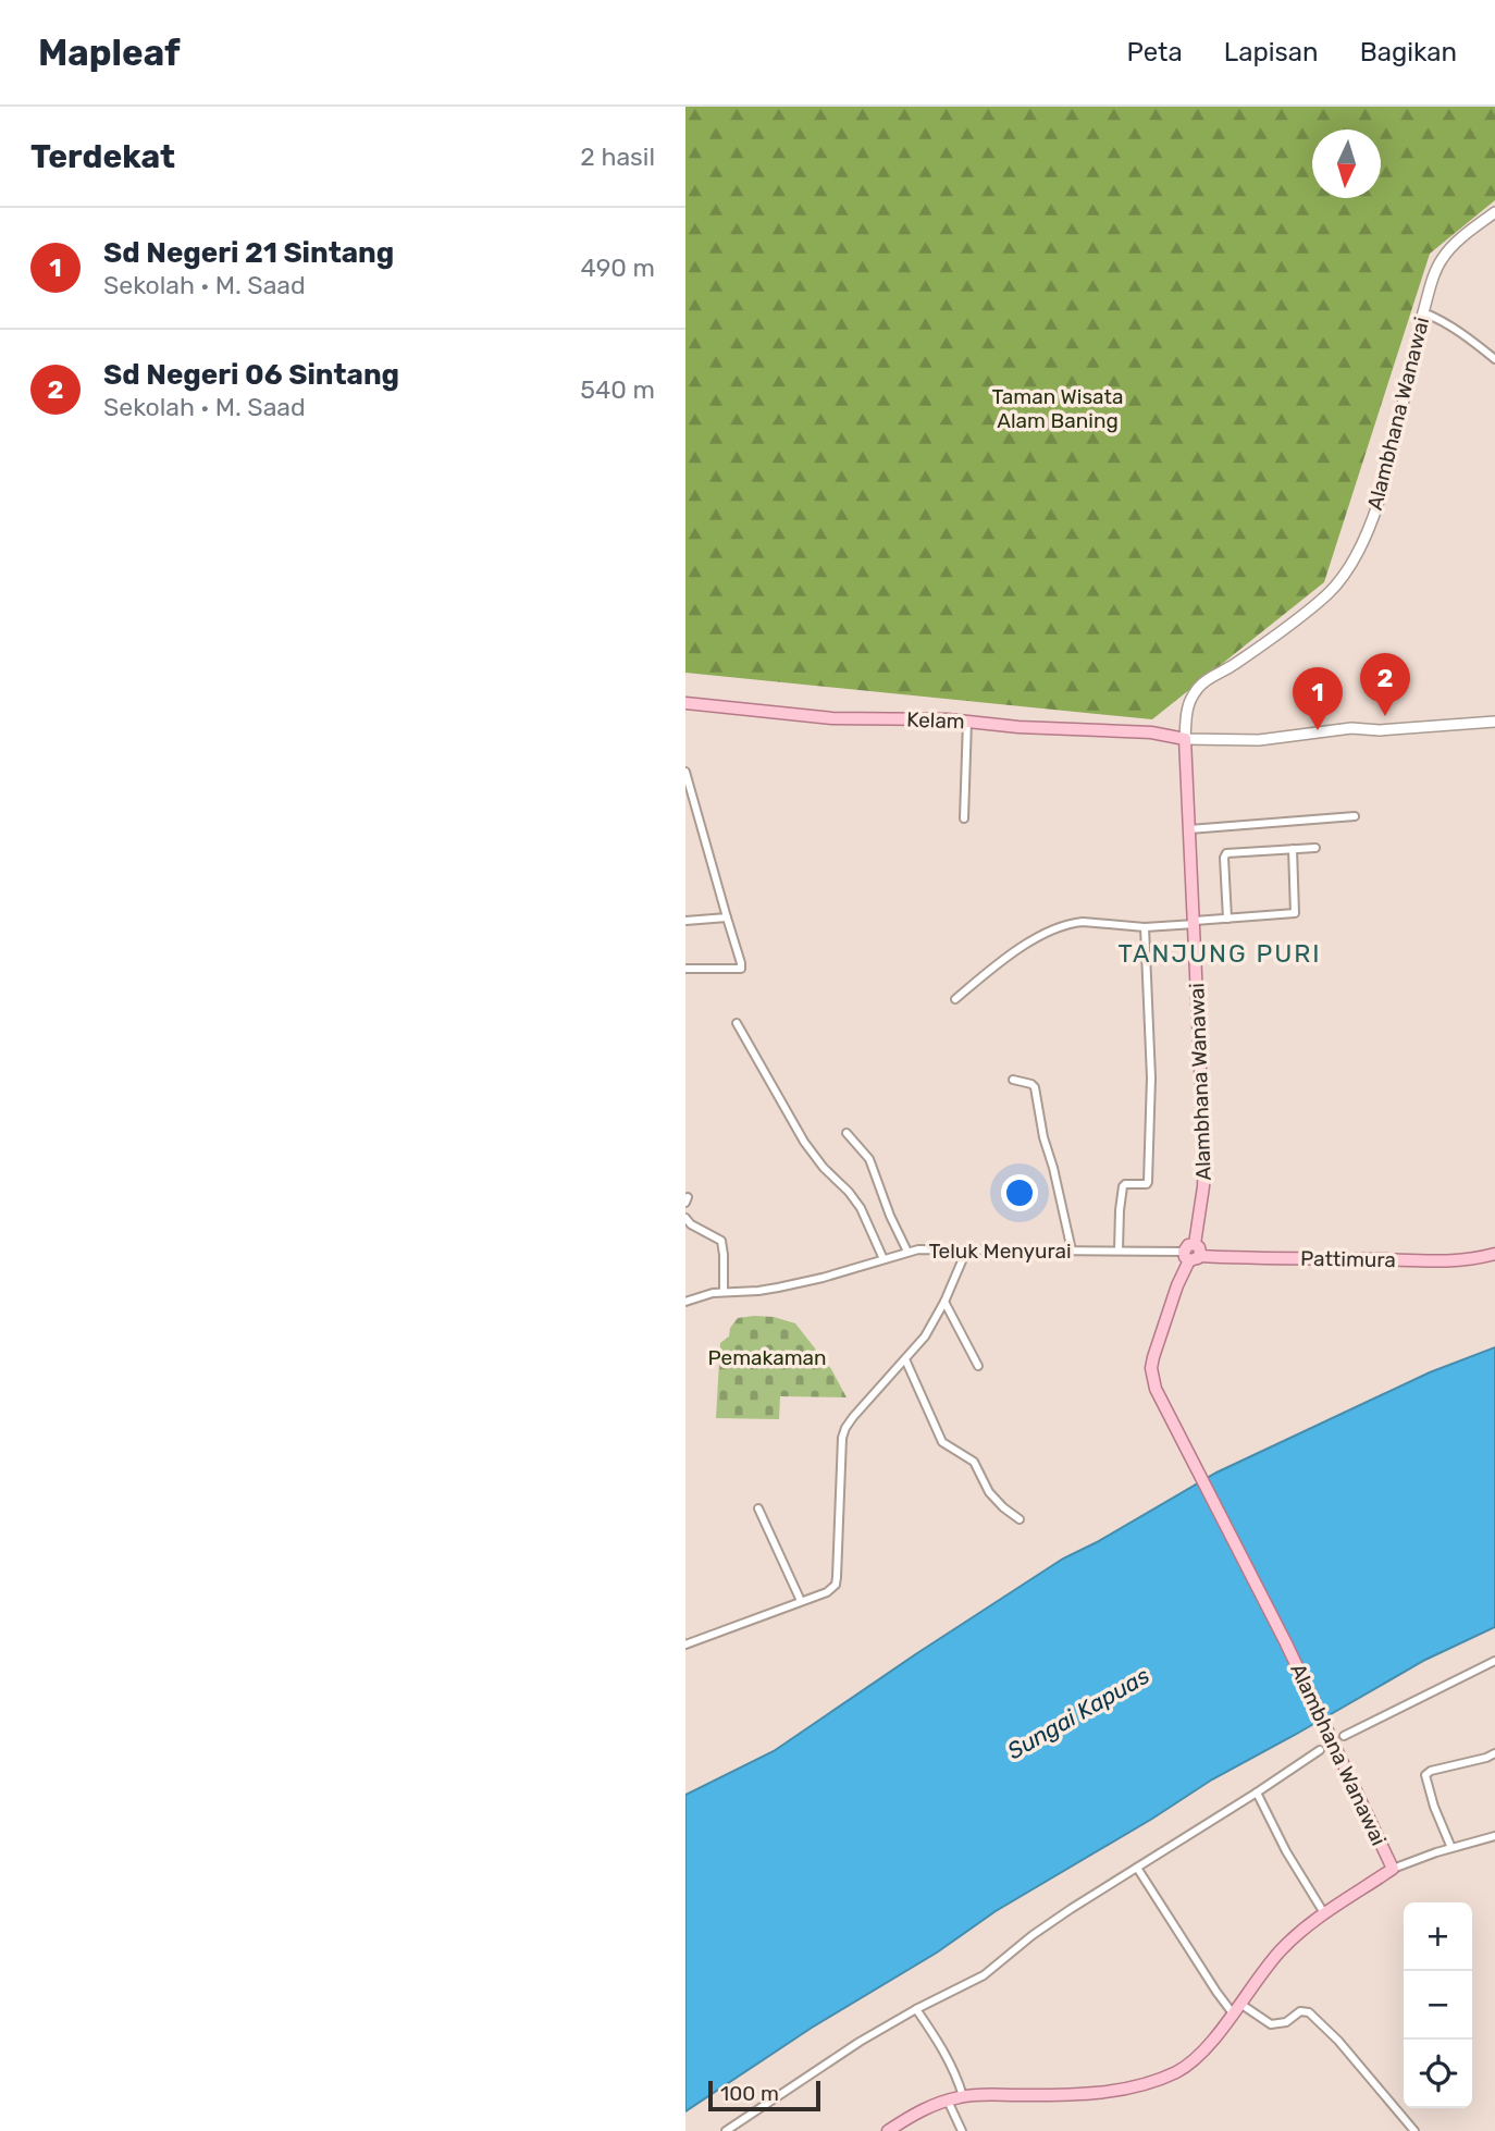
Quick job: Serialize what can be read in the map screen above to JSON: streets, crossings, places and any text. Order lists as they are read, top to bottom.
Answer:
{
  "streets": {
    "main road": ["Alambhana Wanawai", "Kelam", "Pattimura"],
    "street": ["Teluk Menyurai"]
  },
  "crossings": [
    ["Alambhana Wanawai", "Kelam"],
    ["Alambhana Wanawai", "Teluk Menyurai"],
    ["Alambhana Wanawai", "Pattimura"],
    ["Teluk Menyurai", "Pattimura"]
  ],
  "districts": ["TANJUNG PURI"],
  "water": ["Sungai Kapuas"],
  "parks": ["Taman Wisata Alam Baning", "Pemakaman"],
  "scale_bar": "100 m",
  "north": "bottom",
  "page": {
    "header": "Mapleaf",
    "nav": ["Peta", "Lapisan", "Bagikan"],
    "heading": ["Terdekat", "2 hasil"],
    "list": [
      {
        "mark": "1",
        "name": "Sd Negeri 21 Sintang",
        "note": "Sekolah · M. Saad",
        "value": "490 m"
      },
      {
        "mark": "2",
        "name": "Sd Negeri 06 Sintang",
        "note": "Sekolah · M. Saad",
        "value": "540 m"
      }
    ],
    "pins": ["2", "1"],
    "map_buttons": ["+", "−"],
    "scale": "100 m"
  }
}
